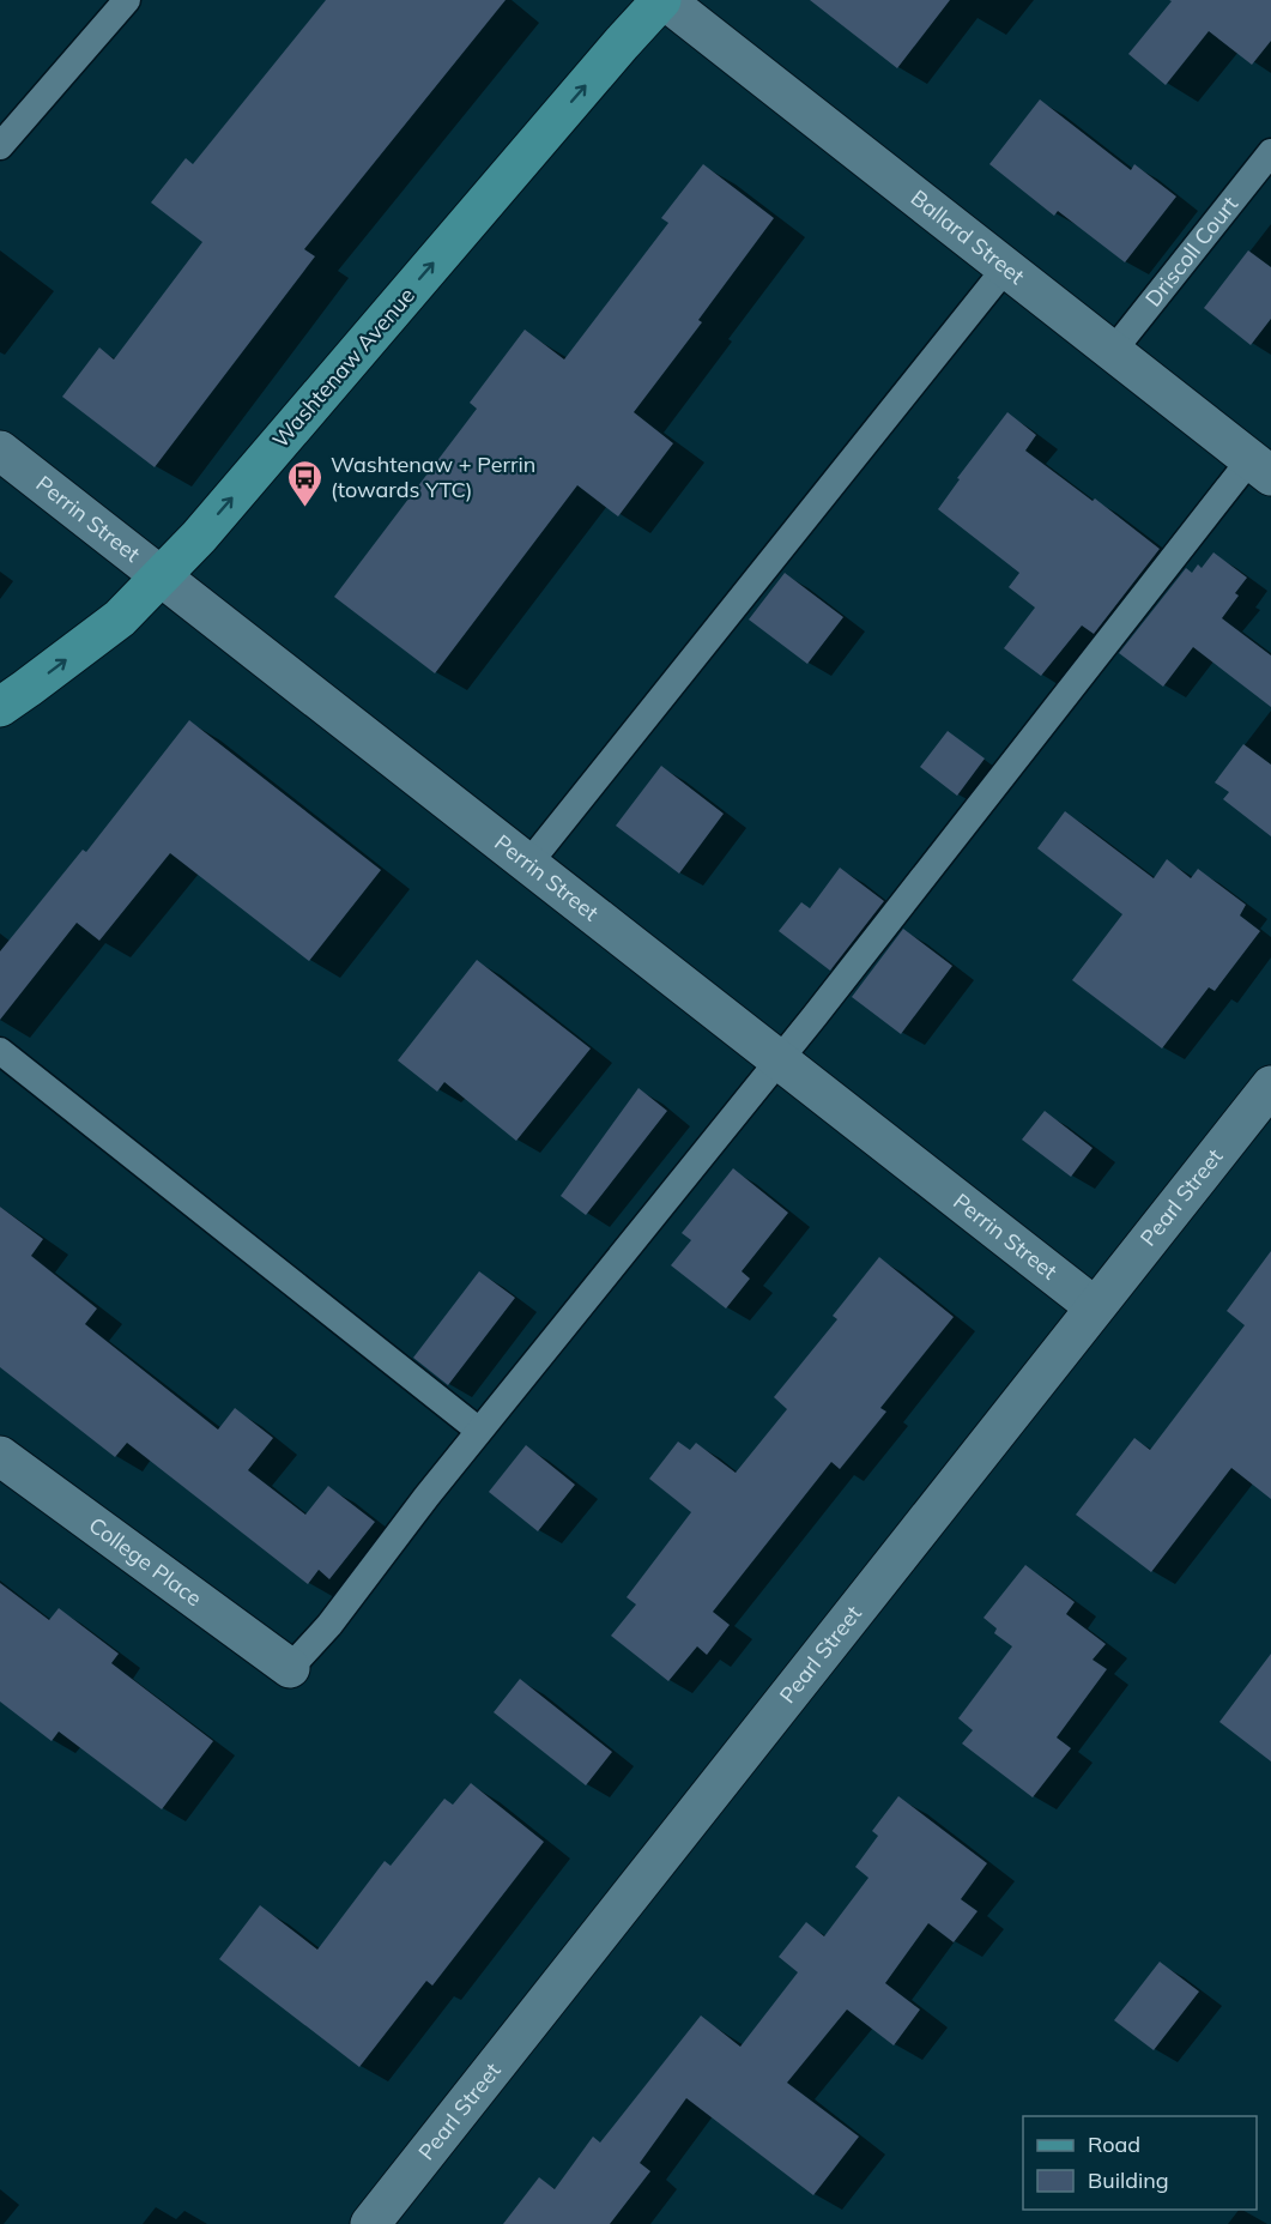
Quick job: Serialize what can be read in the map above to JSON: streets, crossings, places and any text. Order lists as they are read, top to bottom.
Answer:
{
  "streets": {
    "main road": ["Washtenaw Avenue"],
    "street": [
      "Ballard Street",
      "Perrin Street",
      "Pearl Street",
      "College Place"
    ],
    "lane": ["Driscoll Court"]
  },
  "crossings": [
    ["Ballard Street", "Driscoll Court"],
    ["Ballard Street", "Washtenaw Avenue"],
    ["Washtenaw Avenue", "Perrin Street"],
    ["Perrin Street", "Pearl Street"]
  ],
  "one_way": ["Washtenaw Avenue"],
  "places": {
    "bus stop": ["Washtenaw + Perrin (towards YTC)"]
  },
  "legend": ["Road", "Building"]
}
